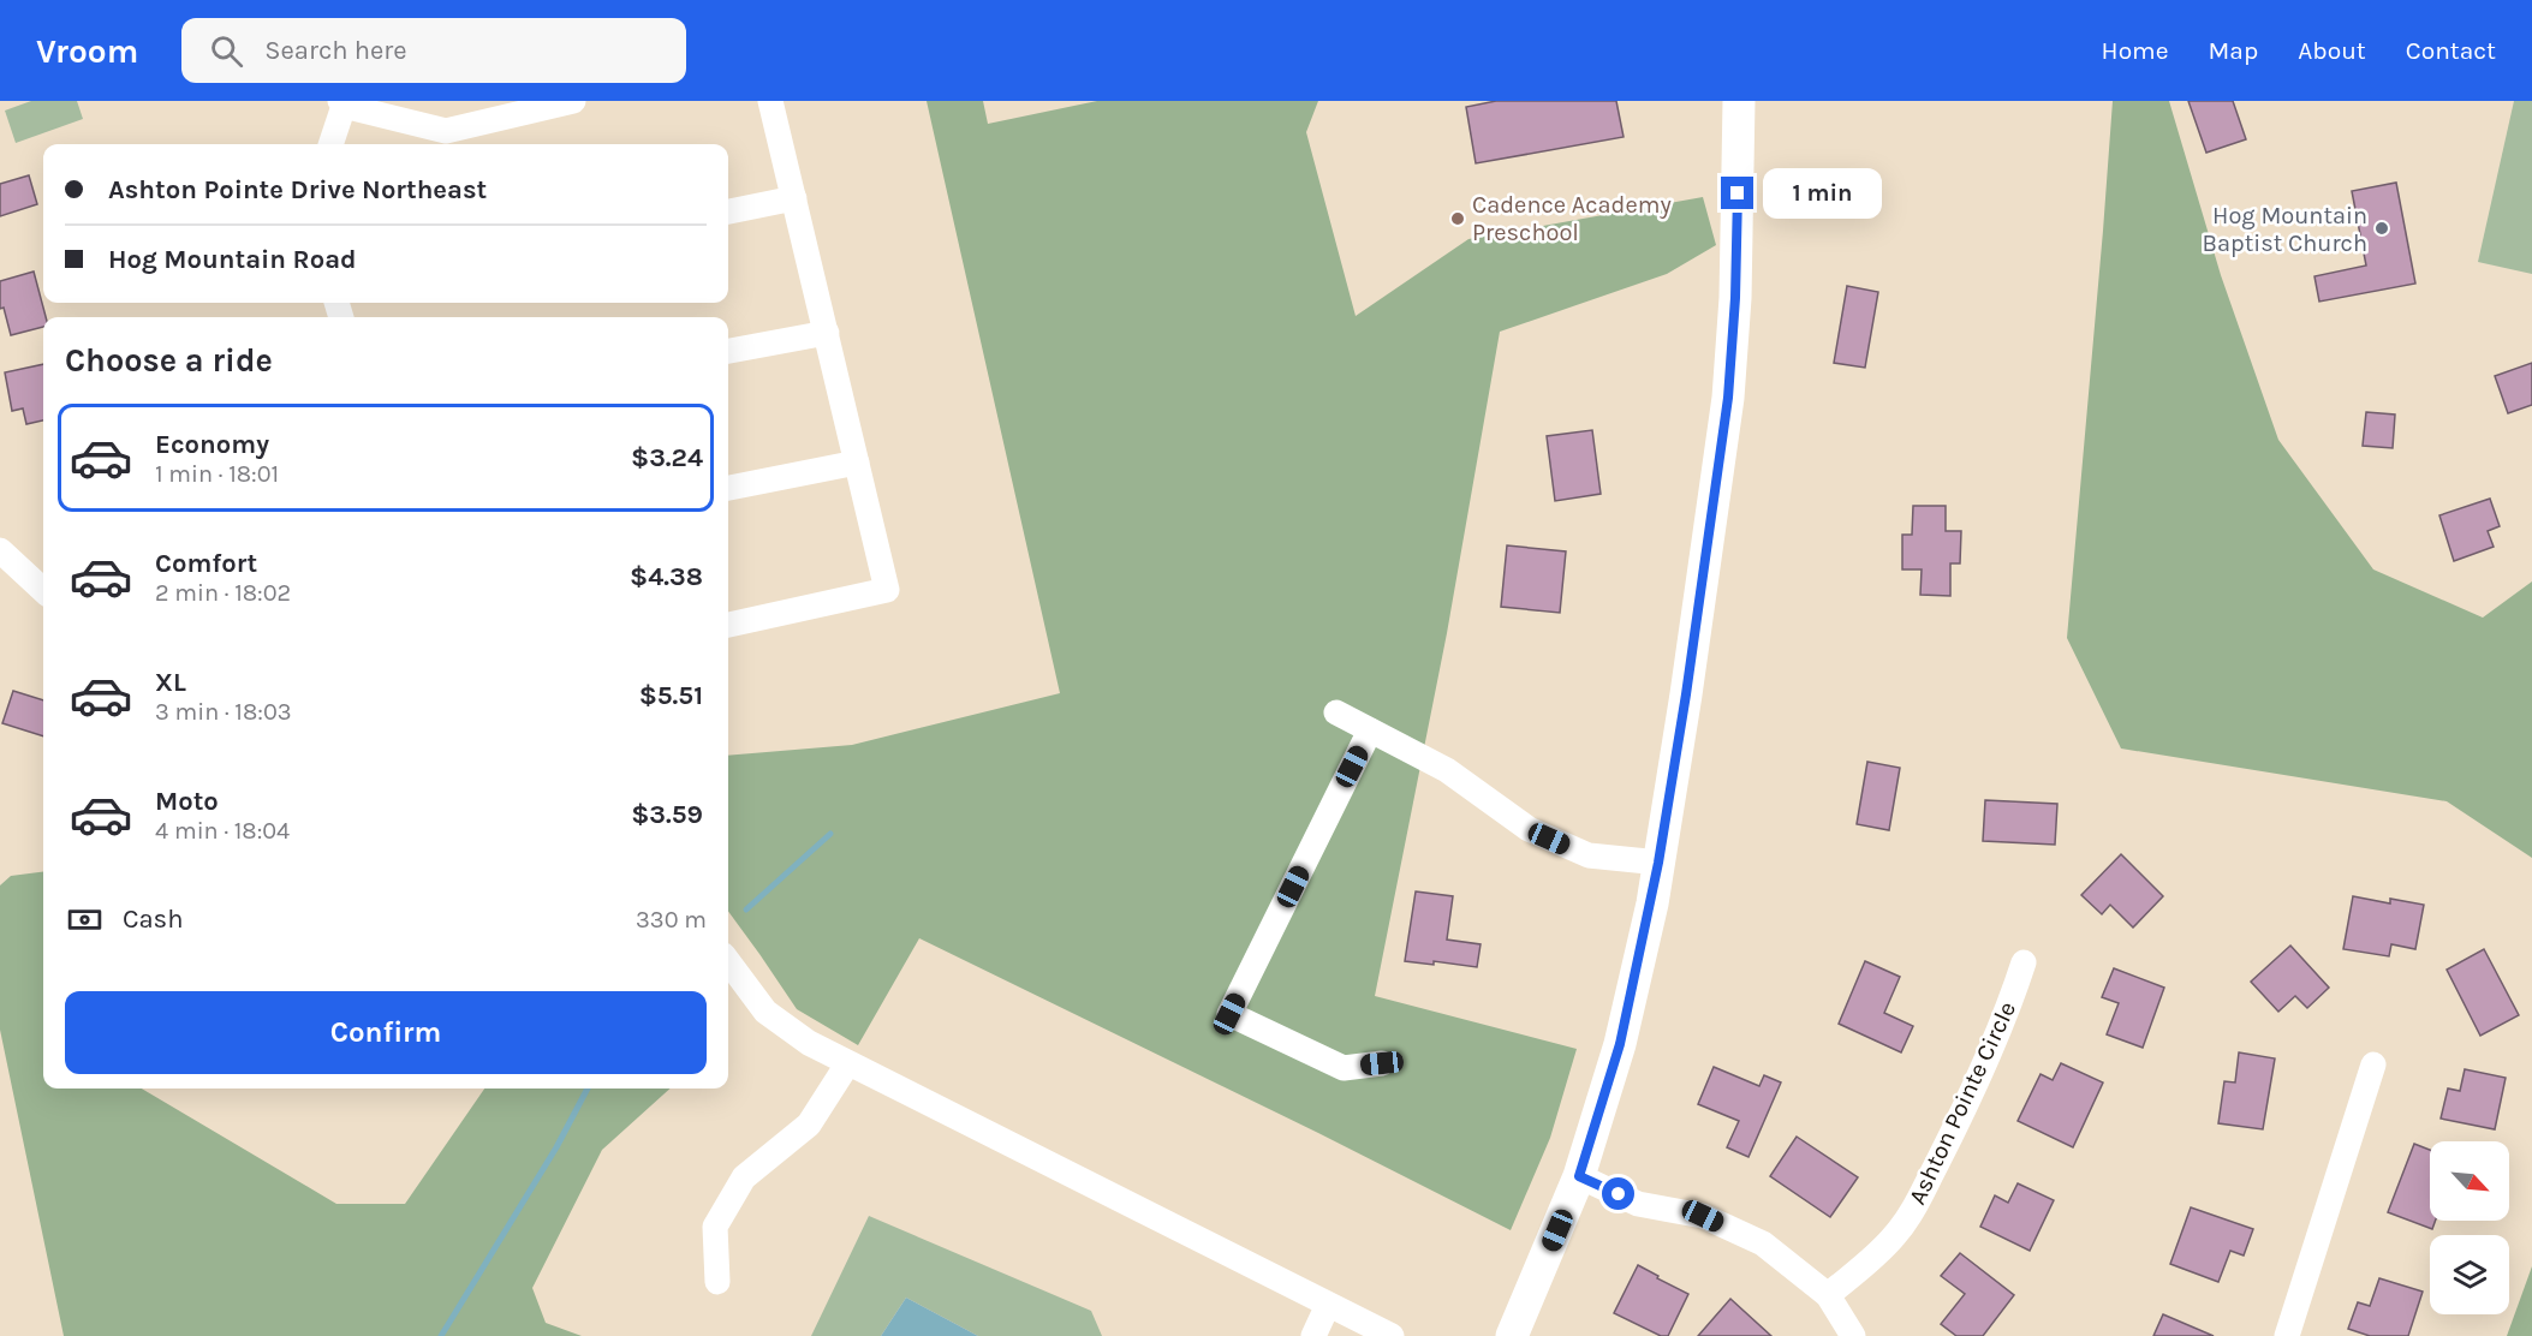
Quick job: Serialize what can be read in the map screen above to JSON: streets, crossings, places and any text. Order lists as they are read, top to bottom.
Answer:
{
  "streets": {
    "street": ["Ashton Pointe Circle"]
  },
  "places": ["Cadence Academy Preschool", "Hog Mountain Baptist Church"],
  "north": "bottom right",
  "page": {
    "header": "Vroom",
    "search": "Search here",
    "nav": [
      "Home",
      "Map",
      "About",
      "Contact"
    ],
    "banner": ["Ashton Pointe Drive Northeast", "Hog Mountain Road"],
    "bubble": "1 min",
    "heading": "Choose a ride",
    "list": [
      {
        "name": "Economy",
        "note": "1 min · 18:01",
        "value": "$3.24"
      },
      {
        "name": "Comfort",
        "note": "2 min · 18:02",
        "value": "$4.38"
      },
      {
        "name": "XL",
        "note": "3 min · 18:03",
        "value": "$5.51"
      },
      {
        "name": "Moto",
        "note": "4 min · 18:04",
        "value": "$3.59"
      }
    ],
    "pay": ["Cash", "330 m"],
    "buttons": "Confirm"
  }
}
